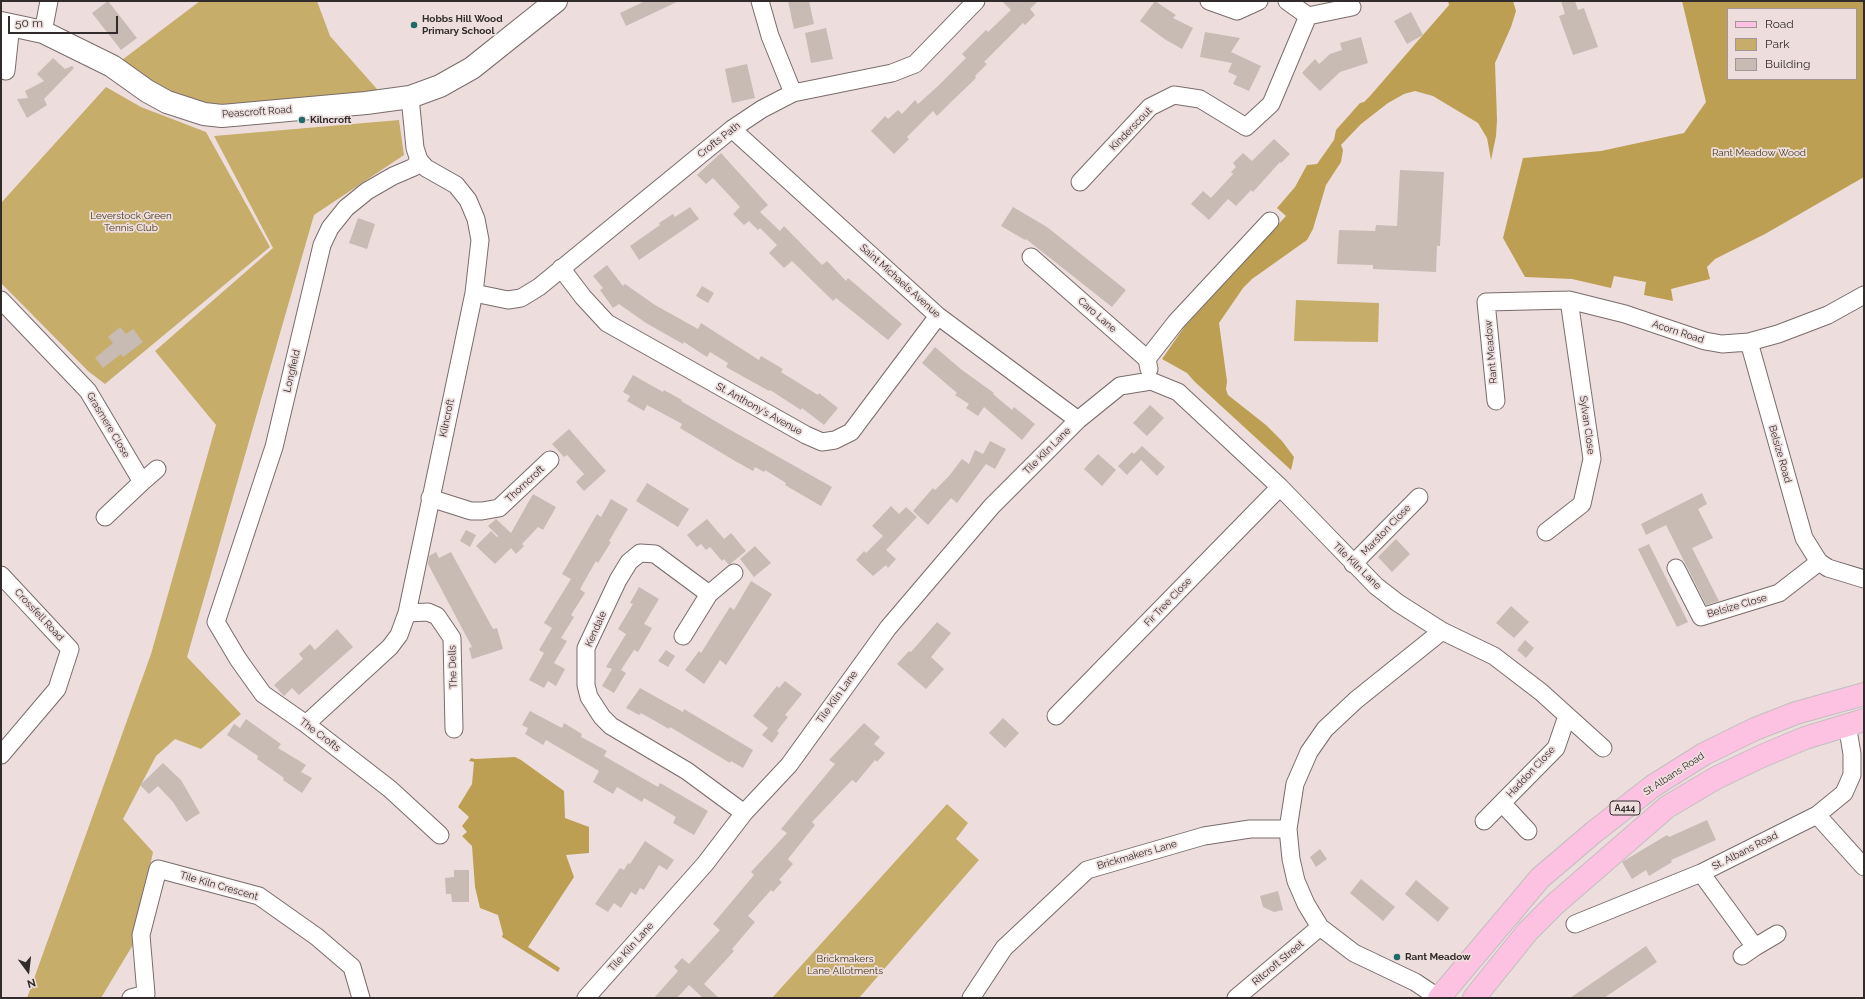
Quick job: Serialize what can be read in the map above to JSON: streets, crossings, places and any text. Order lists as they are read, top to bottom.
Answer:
{
  "streets": {
    "main road": ["St Albans Road", "A414"],
    "street": [
      "Peascroft Road",
      "Kinderscout",
      "Crofts Path",
      "Saint Michaels Avenue",
      "Caro Lane",
      "Acorn Road",
      "Rant Meadow",
      "Longfield",
      "St. Anthony's Avenue",
      "Kilncroft",
      "Grasmere Close",
      "Sylvan Close",
      "Tile Kiln Lane",
      "Belsize Road",
      "Thorncroft",
      "Marston Close",
      "Fir Tree Close",
      "Belsize Close",
      "Crossfell Road",
      "Kendale",
      "The Dells",
      "The Crofts",
      "Haddon Close",
      "St. Albans Road",
      "Brickmakers Lane",
      "Tile Kiln Crescent",
      "Ritcroft Street"
    ]
  },
  "crossings": [
    ["Crofts Path", "Saint Michaels Avenue"],
    ["Crofts Path", "St. Anthony's Avenue"],
    ["Crofts Path", "Kilncroft"],
    ["Saint Michaels Avenue", "St. Anthony's Avenue"],
    ["Saint Michaels Avenue", "Tile Kiln Lane"],
    ["Acorn Road", "Rant Meadow"],
    ["Acorn Road", "Sylvan Close"],
    ["Acorn Road", "Belsize Road"],
    ["Longfield", "Kilncroft"],
    ["Longfield", "The Crofts"],
    ["Kilncroft", "Thorncroft"],
    ["Kilncroft", "The Dells"],
    ["Kilncroft", "The Crofts"],
    ["Tile Kiln Lane", "Marston Close"],
    ["Tile Kiln Lane", "Fir Tree Close"],
    ["Tile Kiln Lane", "Kendale"],
    ["Tile Kiln Lane", "Haddon Close"],
    ["Belsize Road", "Belsize Close"],
    ["A414", "St. Albans Road"]
  ],
  "parks": ["Rant Meadow Wood", "Leverstock Green Tennis Club", "Brickmakers Lane Allotments"],
  "places": ["Hobbs Hill Wood Primary School", "Kilncroft", "Rant Meadow"],
  "legend": ["Road", "Park", "Building"],
  "scale_bar": "50 m",
  "north": "bottom"
}
